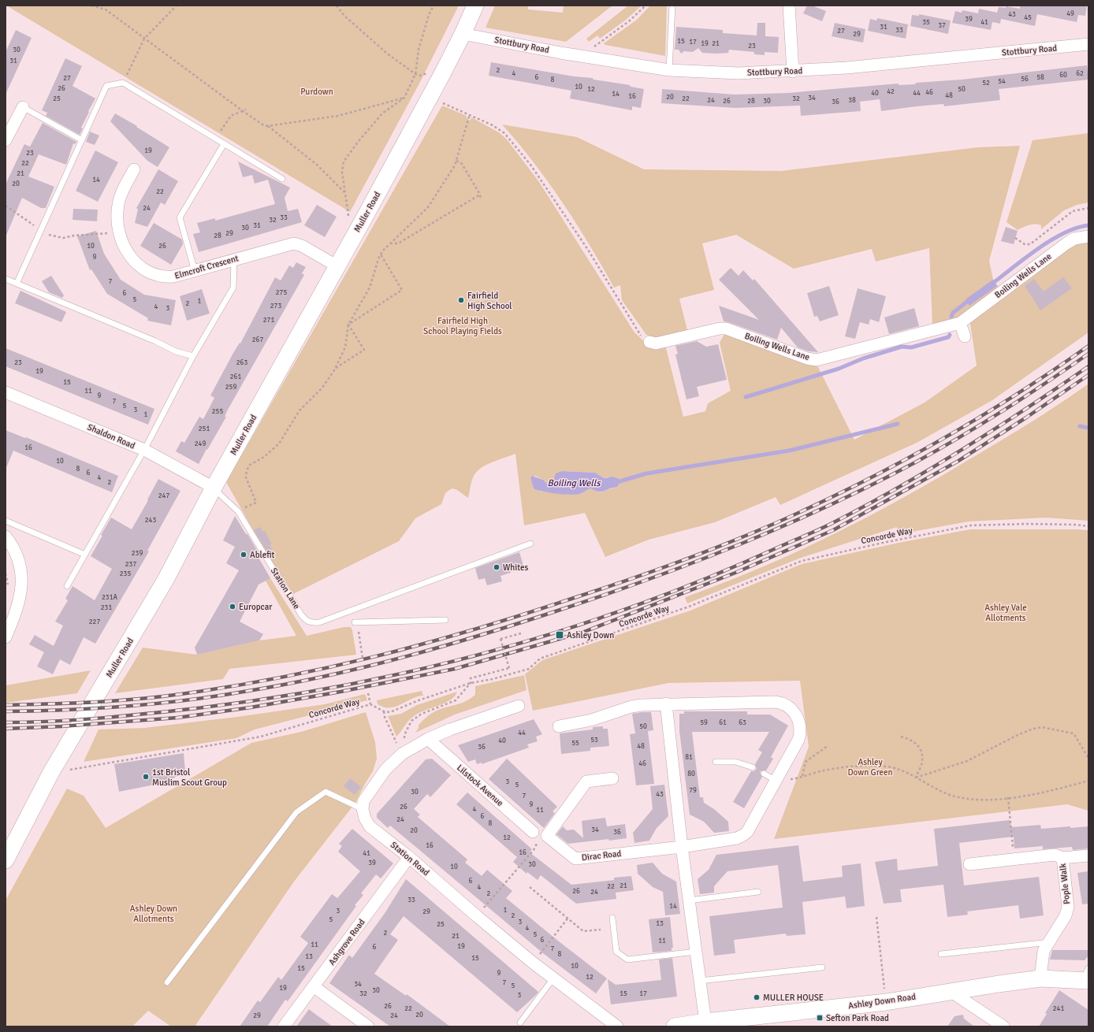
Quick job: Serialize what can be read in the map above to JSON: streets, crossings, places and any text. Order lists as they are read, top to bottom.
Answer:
{
  "streets": {
    "main road": ["Muller Road", "Ashley Down Road"],
    "street": [
      "Stottbury Road",
      "Elmcroft Crescent",
      "Boiling Wells Lane",
      "Shaldon Road",
      "Lilstock Avenue",
      "Dirac Road",
      "Station Road",
      "Pople Walk",
      "Ashgrove Road"
    ],
    "lane": ["Station Lane"],
    "path": ["Concorde Way"]
  },
  "crossings": [
    ["Stottbury Road", "Muller Road"],
    ["Muller Road", "Elmcroft Crescent"],
    ["Muller Road", "Shaldon Road"],
    ["Muller Road", "Station Lane"],
    ["Shaldon Road", "Station Lane"],
    ["Station Road", "Ashgrove Road"],
    ["Pople Walk", "Ashley Down Road"]
  ],
  "water": ["Boiling Wells"],
  "parks": [
    "Purdown",
    "Fairfield High School Playing Fields",
    "Ashley Vale Allotments",
    "Ashley Down Green",
    "Ashley Down Allotments"
  ],
  "places": {
    "other": [
      "Fairfield High School",
      "Ablefit",
      "Whites",
      "Europcar",
      "1st Bristol Muslim Scout Group",
      "MULLER HOUSE"
    ],
    "transit": ["Ashley Down", "Sefton Park Road"]
  },
  "house_numbers": [
    "49",
    "43",
    "45",
    "39",
    "35",
    "41",
    "37",
    "31",
    "33",
    "27",
    "29",
    "15",
    "17",
    "19",
    "21",
    "23",
    "30",
    "31",
    "2",
    "4",
    "62",
    "60",
    "6",
    "58",
    "27",
    "56",
    "8",
    "54",
    "52",
    "10",
    "26",
    "12",
    "50",
    "42",
    "46",
    "40",
    "44",
    "14",
    "48",
    "16",
    "20",
    "34",
    "25",
    "22",
    "32",
    "24",
    "38",
    "26",
    "28",
    "30",
    "36",
    "19",
    "23",
    "22",
    "21",
    "14",
    "20",
    "22",
    "24",
    "33",
    "32",
    "31",
    "30",
    "29",
    "28",
    "10",
    "26",
    "9",
    "7",
    "275",
    "6",
    "5",
    "1",
    "2",
    "273",
    "4",
    "3",
    "271",
    "267",
    "23",
    "263",
    "19",
    "261",
    "15",
    "259",
    "11",
    "9",
    "7",
    "5",
    "3",
    "255",
    "1",
    "251",
    "249",
    "16",
    "10",
    "8",
    "6",
    "4",
    "2",
    "247",
    "243",
    "239",
    "237",
    "235",
    "231A",
    "231",
    "227",
    "59",
    "61",
    "63",
    "50",
    "44",
    "53",
    "40",
    "55",
    "48",
    "36",
    "81",
    "46",
    "80",
    "3",
    "5",
    "79",
    "30",
    "43",
    "7",
    "9",
    "26",
    "4",
    "11",
    "6",
    "24",
    "8",
    "34",
    "20",
    "36",
    "12",
    "16",
    "16",
    "41",
    "39",
    "30",
    "10",
    "6",
    "21",
    "22",
    "4",
    "26",
    "24",
    "2",
    "33",
    "14",
    "1",
    "3",
    "29",
    "2",
    "5",
    "3",
    "13",
    "25",
    "4",
    "2",
    "5",
    "21",
    "6",
    "11",
    "11",
    "19",
    "6",
    "7",
    "8",
    "13",
    "15",
    "10",
    "15",
    "9",
    "12",
    "7",
    "34",
    "5",
    "19",
    "30",
    "32",
    "15",
    "17",
    "3",
    "26",
    "22",
    "241",
    "20",
    "29",
    "24"
  ]
}
